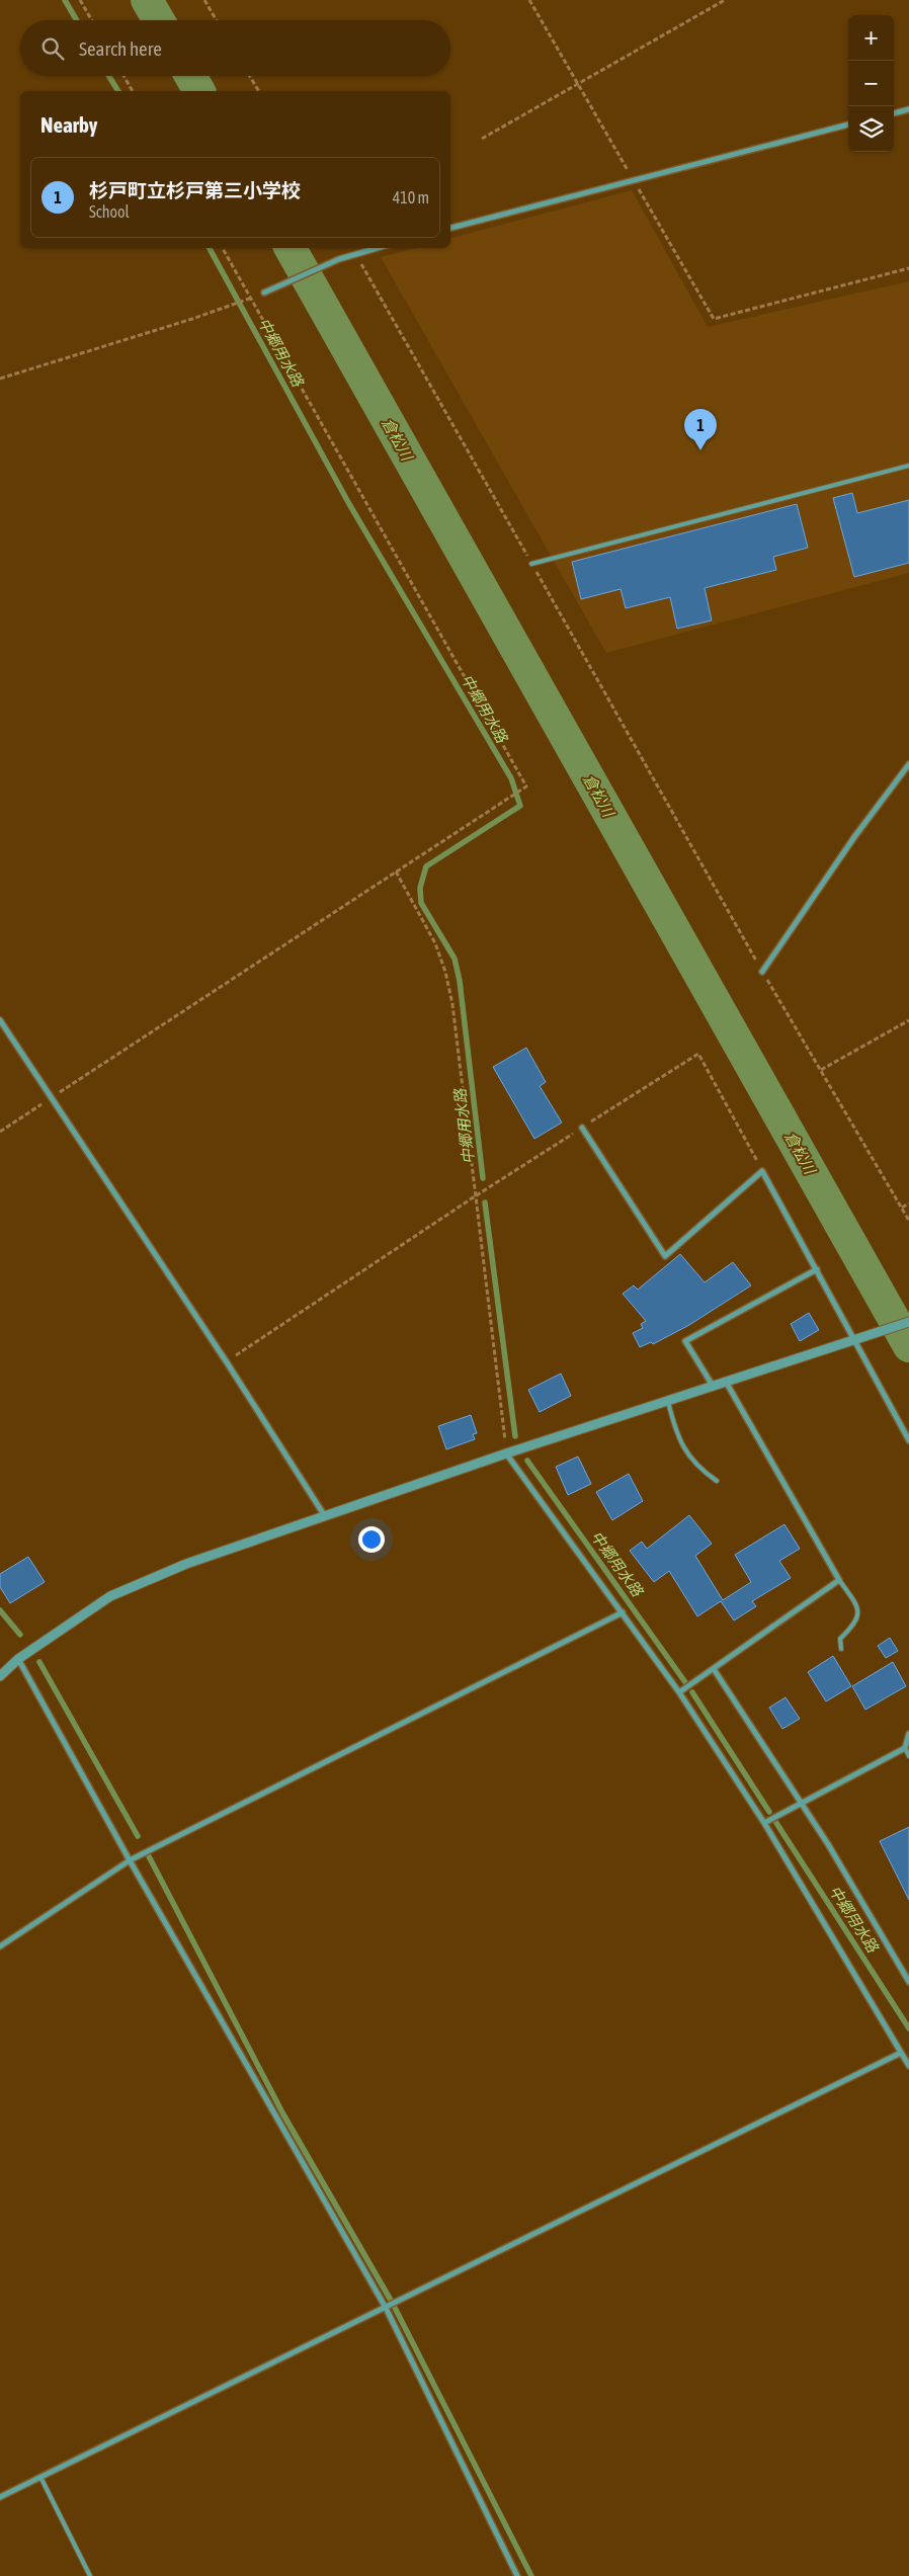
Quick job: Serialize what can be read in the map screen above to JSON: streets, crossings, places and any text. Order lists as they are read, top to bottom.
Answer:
{
  "water": ["中郷用水路", "倉松川"],
  "page": {
    "map_buttons": ["+", "−"],
    "search": "Search here",
    "heading": "Nearby",
    "list": [
      {
        "mark": "1",
        "name": "杉戸町立杉戸第三小学校",
        "note": "School",
        "value": "410 m"
      }
    ],
    "pins": "1"
  }
}
